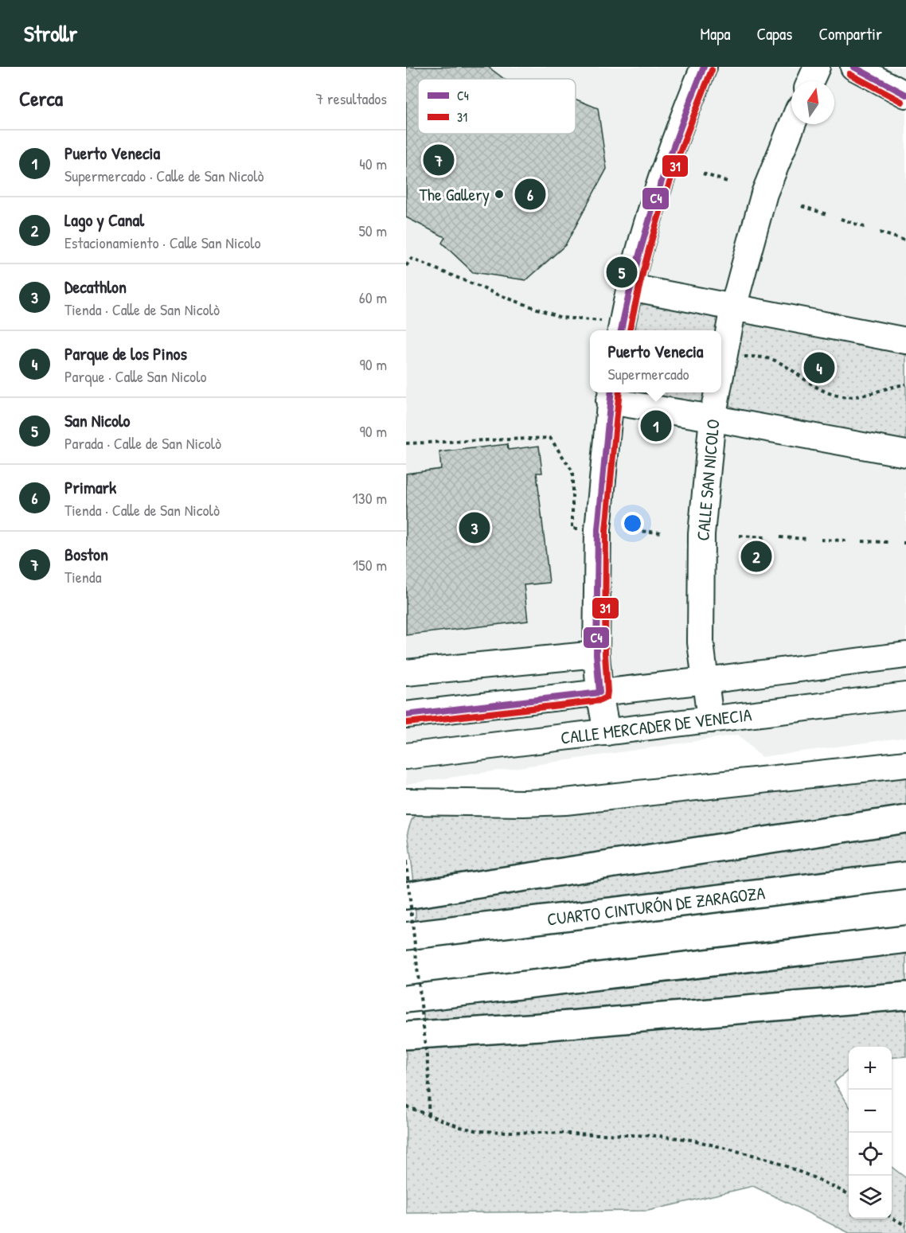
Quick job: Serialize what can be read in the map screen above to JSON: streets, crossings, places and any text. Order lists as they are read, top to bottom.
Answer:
{
  "streets": {
    "highway": ["CUARTO CINTURÓN DE ZARAGOZA"],
    "street": ["CALLE SAN NICOLO", "CALLE MERCADER DE VENECIA"]
  },
  "crossings": [
    ["CALLE SAN NICOLO", "CALLE MERCADER DE VENECIA"]
  ],
  "places": ["The Gallery"],
  "lines": ["transit line C4", "transit line 31"],
  "legend": ["C4", "31"],
  "north": "top",
  "page": {
    "header": "Strollr",
    "nav": ["Mapa", "Capas", "Compartir"],
    "heading": ["Cerca", "7 resultados"],
    "list": [
      {
        "mark": "1",
        "name": "Puerto Venecia",
        "note": "Supermercado · Calle de San Nicolò",
        "value": "40 m"
      },
      {
        "mark": "2",
        "name": "Lago y Canal",
        "note": "Estacionamiento · Calle San Nicolo",
        "value": "50 m"
      },
      {
        "mark": "3",
        "name": "Decathlon",
        "note": "Tienda · Calle de San Nicolò",
        "value": "60 m"
      },
      {
        "mark": "4",
        "name": "Parque de los Pinos",
        "note": "Parque · Calle San Nicolo",
        "value": "90 m"
      },
      {
        "mark": "5",
        "name": "San Nicolo",
        "note": "Parada · Calle de San Nicolò",
        "value": "90 m"
      },
      {
        "mark": "6",
        "name": "Primark",
        "note": "Tienda · Calle de San Nicolò",
        "value": "130 m"
      },
      {
        "mark": "7",
        "name": "Boston",
        "note": "Tienda",
        "value": "150 m"
      }
    ],
    "pins": [
      "7",
      "6",
      "5",
      "4",
      "1",
      "3",
      "2"
    ],
    "popup": ["Puerto Venecia", "Supermercado"],
    "map_buttons": ["+", "−"]
  }
}
